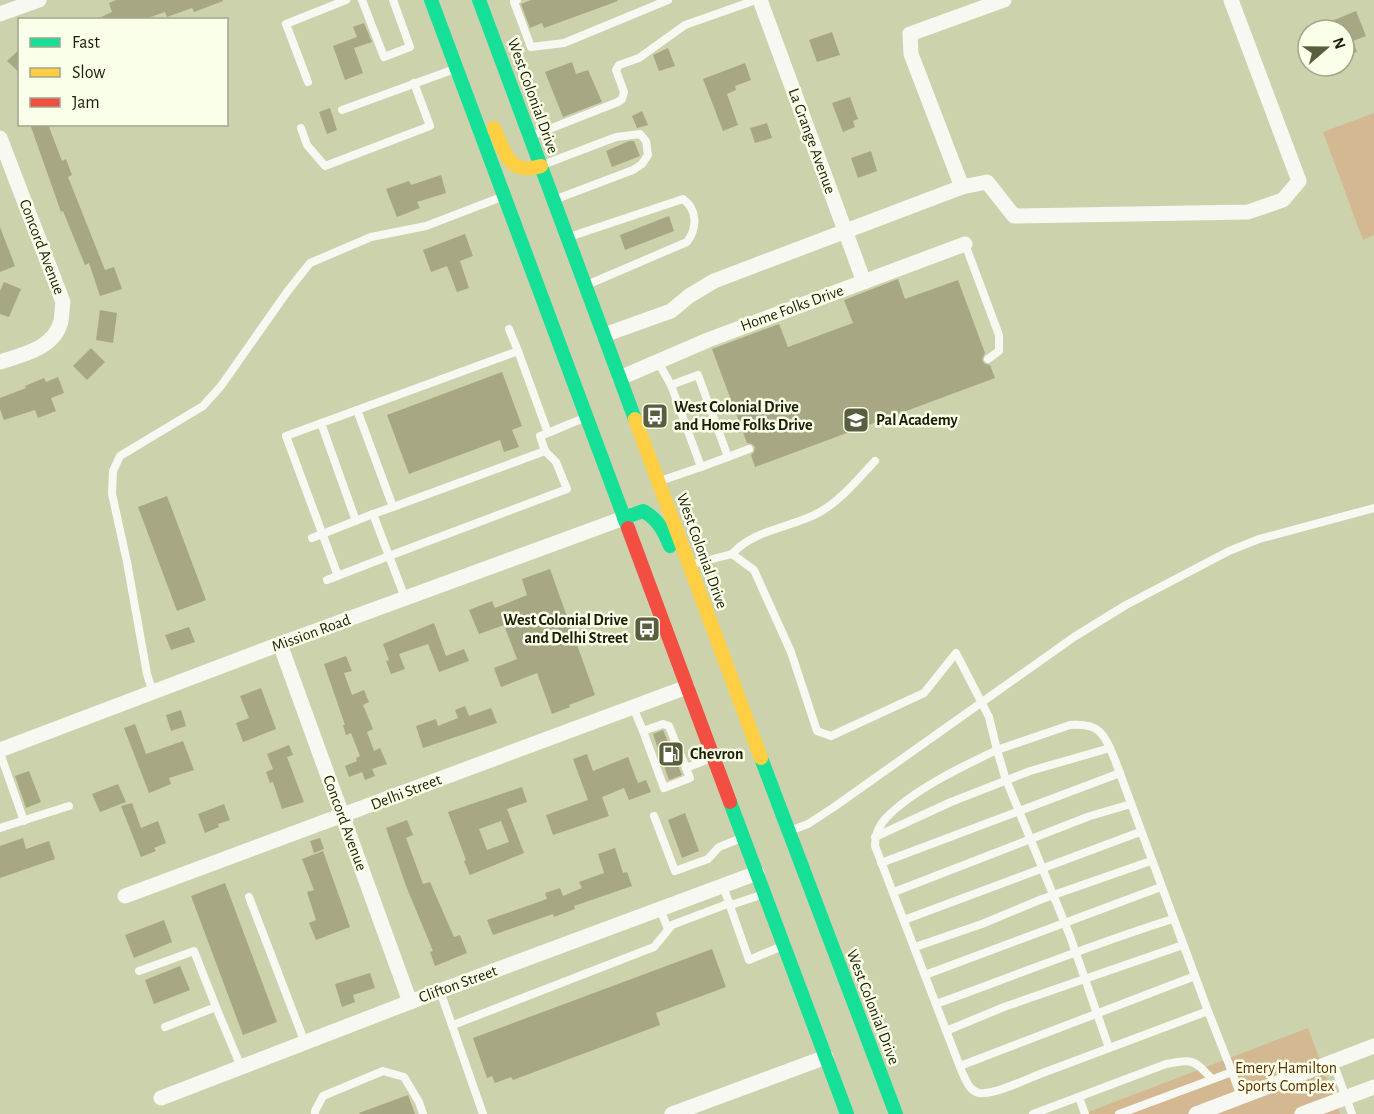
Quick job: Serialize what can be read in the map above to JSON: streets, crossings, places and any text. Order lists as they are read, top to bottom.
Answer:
{
  "streets": {
    "highway": ["West Colonial Drive"],
    "street": [
      "La Grange Avenue",
      "Concord Avenue",
      "Home Folks Drive",
      "Mission Road",
      "Delhi Street",
      "Clifton Street"
    ]
  },
  "crossings": [
    ["West Colonial Drive", "Home Folks Drive"],
    ["La Grange Avenue", "Home Folks Drive"],
    ["Concord Avenue", "Mission Road"],
    ["Concord Avenue", "Delhi Street"],
    ["Concord Avenue", "Clifton Street"]
  ],
  "parks": ["Emery Hamilton Sports Complex"],
  "places": {
    "bus stop": ["West Colonial Drive and Home Folks Drive", "West Colonial Drive and Delhi Street"],
    "school or university": ["Pal Academy"],
    "fuel station": ["Chevron"]
  },
  "legend": ["Fast", "Slow", "Jam"],
  "north": "right"
}
